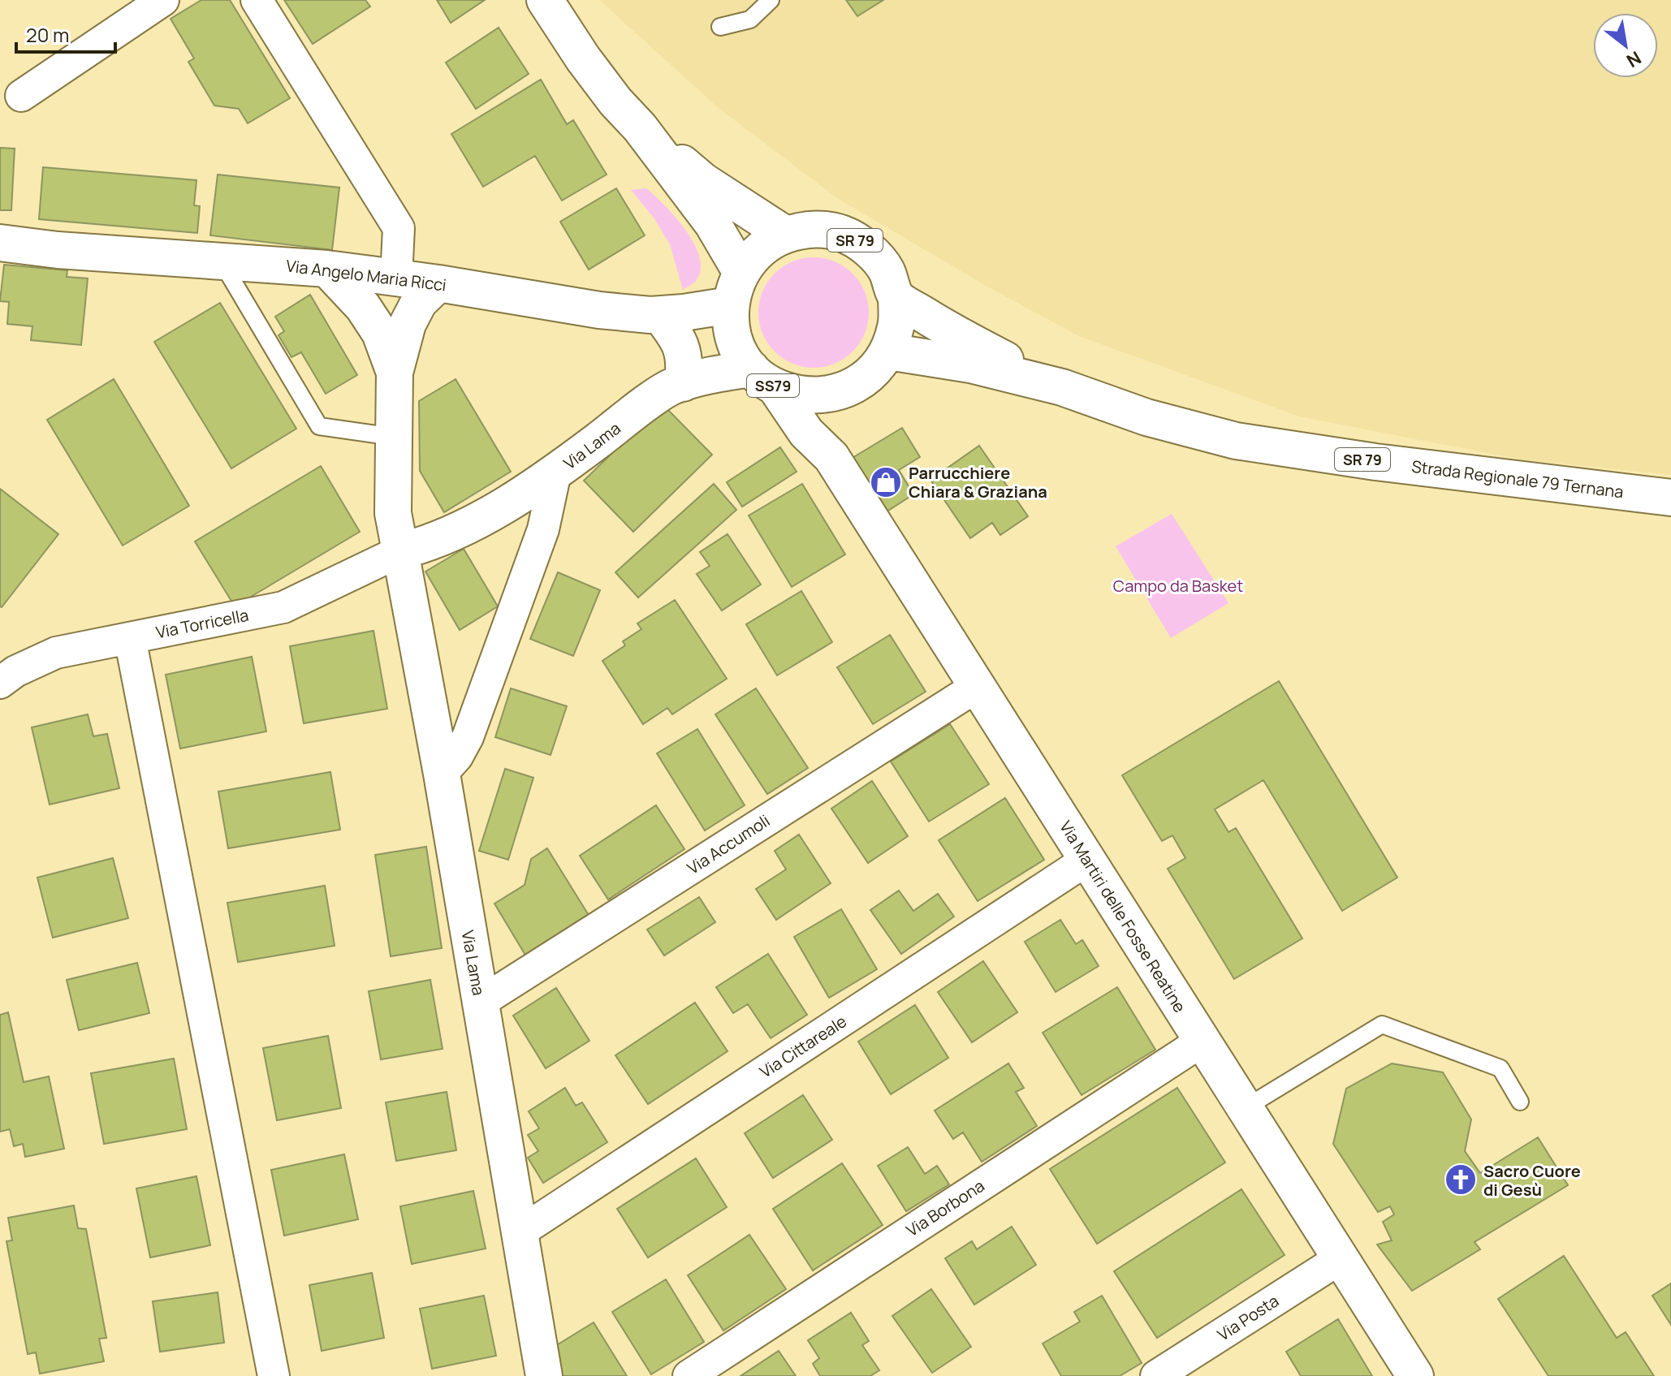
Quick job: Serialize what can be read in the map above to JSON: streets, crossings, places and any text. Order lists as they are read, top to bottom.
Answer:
{
  "streets": {
    "main road": [
      "SR 79",
      "Via Angelo Maria Ricci",
      "SS79",
      "Via Lama",
      "Strada Regionale 79 Ternana",
      "Via Martiri delle Fosse Reatine"
    ],
    "street": [
      "Via Torricella",
      "Via Accumoli",
      "Via Cittareale",
      "Via Borbona",
      "Via Posta"
    ]
  },
  "crossings": [
    ["SR 79", "Via Angelo Maria Ricci"],
    ["SR 79", "SS79"],
    ["SR 79", "Via Lama"],
    ["SR 79", "Strada Regionale 79 Ternana"],
    ["SR 79", "Via Martiri delle Fosse Reatine"],
    ["Via Angelo Maria Ricci", "SS79"],
    ["Via Angelo Maria Ricci", "Via Lama"],
    ["Via Angelo Maria Ricci", "Strada Regionale 79 Ternana"],
    ["Via Angelo Maria Ricci", "Via Martiri delle Fosse Reatine"],
    ["SS79", "Via Lama"],
    ["SS79", "Strada Regionale 79 Ternana"],
    ["SS79", "Via Martiri delle Fosse Reatine"],
    ["Via Lama", "Strada Regionale 79 Ternana"],
    ["Via Lama", "Via Torricella"],
    ["Via Lama", "Via Accumoli"],
    ["Via Lama", "Via Martiri delle Fosse Reatine"],
    ["Via Lama", "Via Cittareale"],
    ["Strada Regionale 79 Ternana", "Via Martiri delle Fosse Reatine"],
    ["Via Accumoli", "Via Martiri delle Fosse Reatine"],
    ["Via Martiri delle Fosse Reatine", "Via Cittareale"],
    ["Via Martiri delle Fosse Reatine", "Via Borbona"],
    ["Via Martiri delle Fosse Reatine", "Via Posta"]
  ],
  "parks": ["Campo da Basket"],
  "places": {
    "shop": ["Parrucchiere Chiara & Graziana"],
    "church": ["Sacro Cuore di Gesù"]
  },
  "scale_bar": "20 m",
  "north": "bottom right"
}
